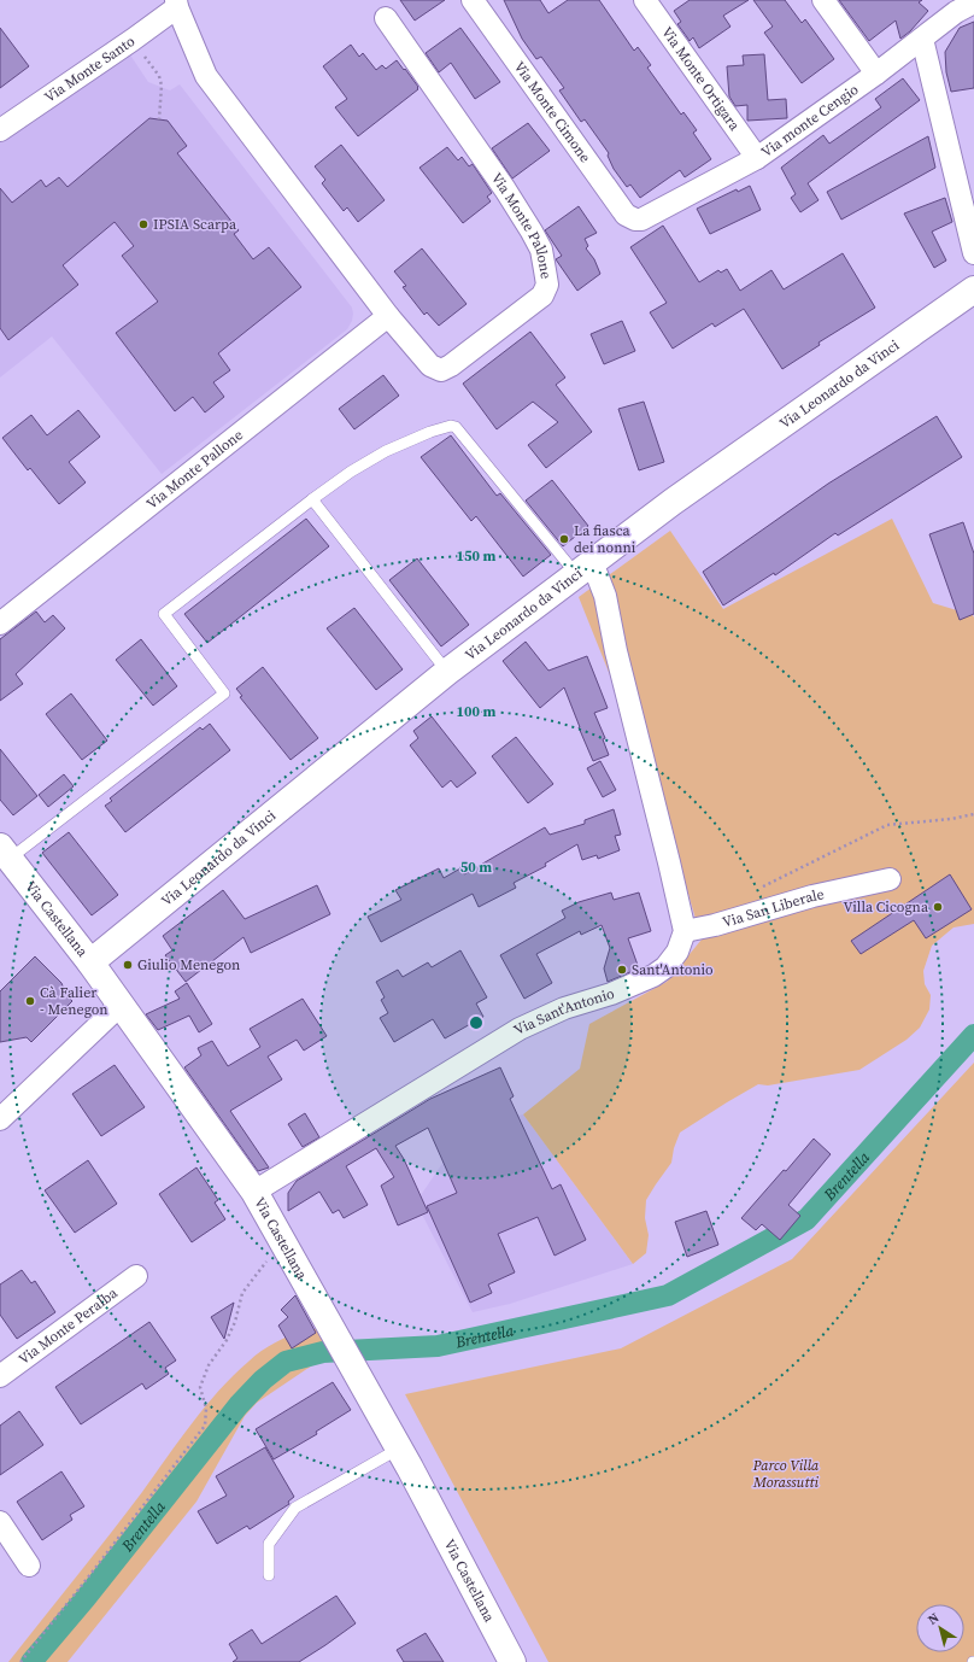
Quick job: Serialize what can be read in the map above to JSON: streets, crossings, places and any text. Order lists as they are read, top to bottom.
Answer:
{
  "streets": {
    "street": [
      "Via Monte Santo",
      "Via Monte Ortigara",
      "Via Monte Cimone",
      "Via monte Cengio",
      "Via Monte Pallone",
      "Via Leonardo da Vinci",
      "Via San Liberale",
      "Via Castellana",
      "Via Sant'Antonio",
      "Via Monte Peralba"
    ]
  },
  "crossings": [
    ["Via Monte Santo", "Via Monte Pallone"],
    ["Via Monte Ortigara", "Via monte Cengio"],
    ["Via Monte Cimone", "Via monte Cengio"],
    ["Via Leonardo da Vinci", "Via Castellana"],
    ["Via San Liberale", "Via Sant'Antonio"],
    ["Via Castellana", "Via Sant'Antonio"]
  ],
  "water": ["Brentella"],
  "parks": ["Parco Villa Morassutti"],
  "places": [
    "IPSIA Scarpa",
    "La fiasca dei nonni",
    "Villa Cicogna",
    "Giulio Menegon",
    "Sant'Antonio",
    "Cà Falier - Menegon"
  ],
  "north": "top left",
  "rings": ["150 m", "100 m", "50 m"]
}
